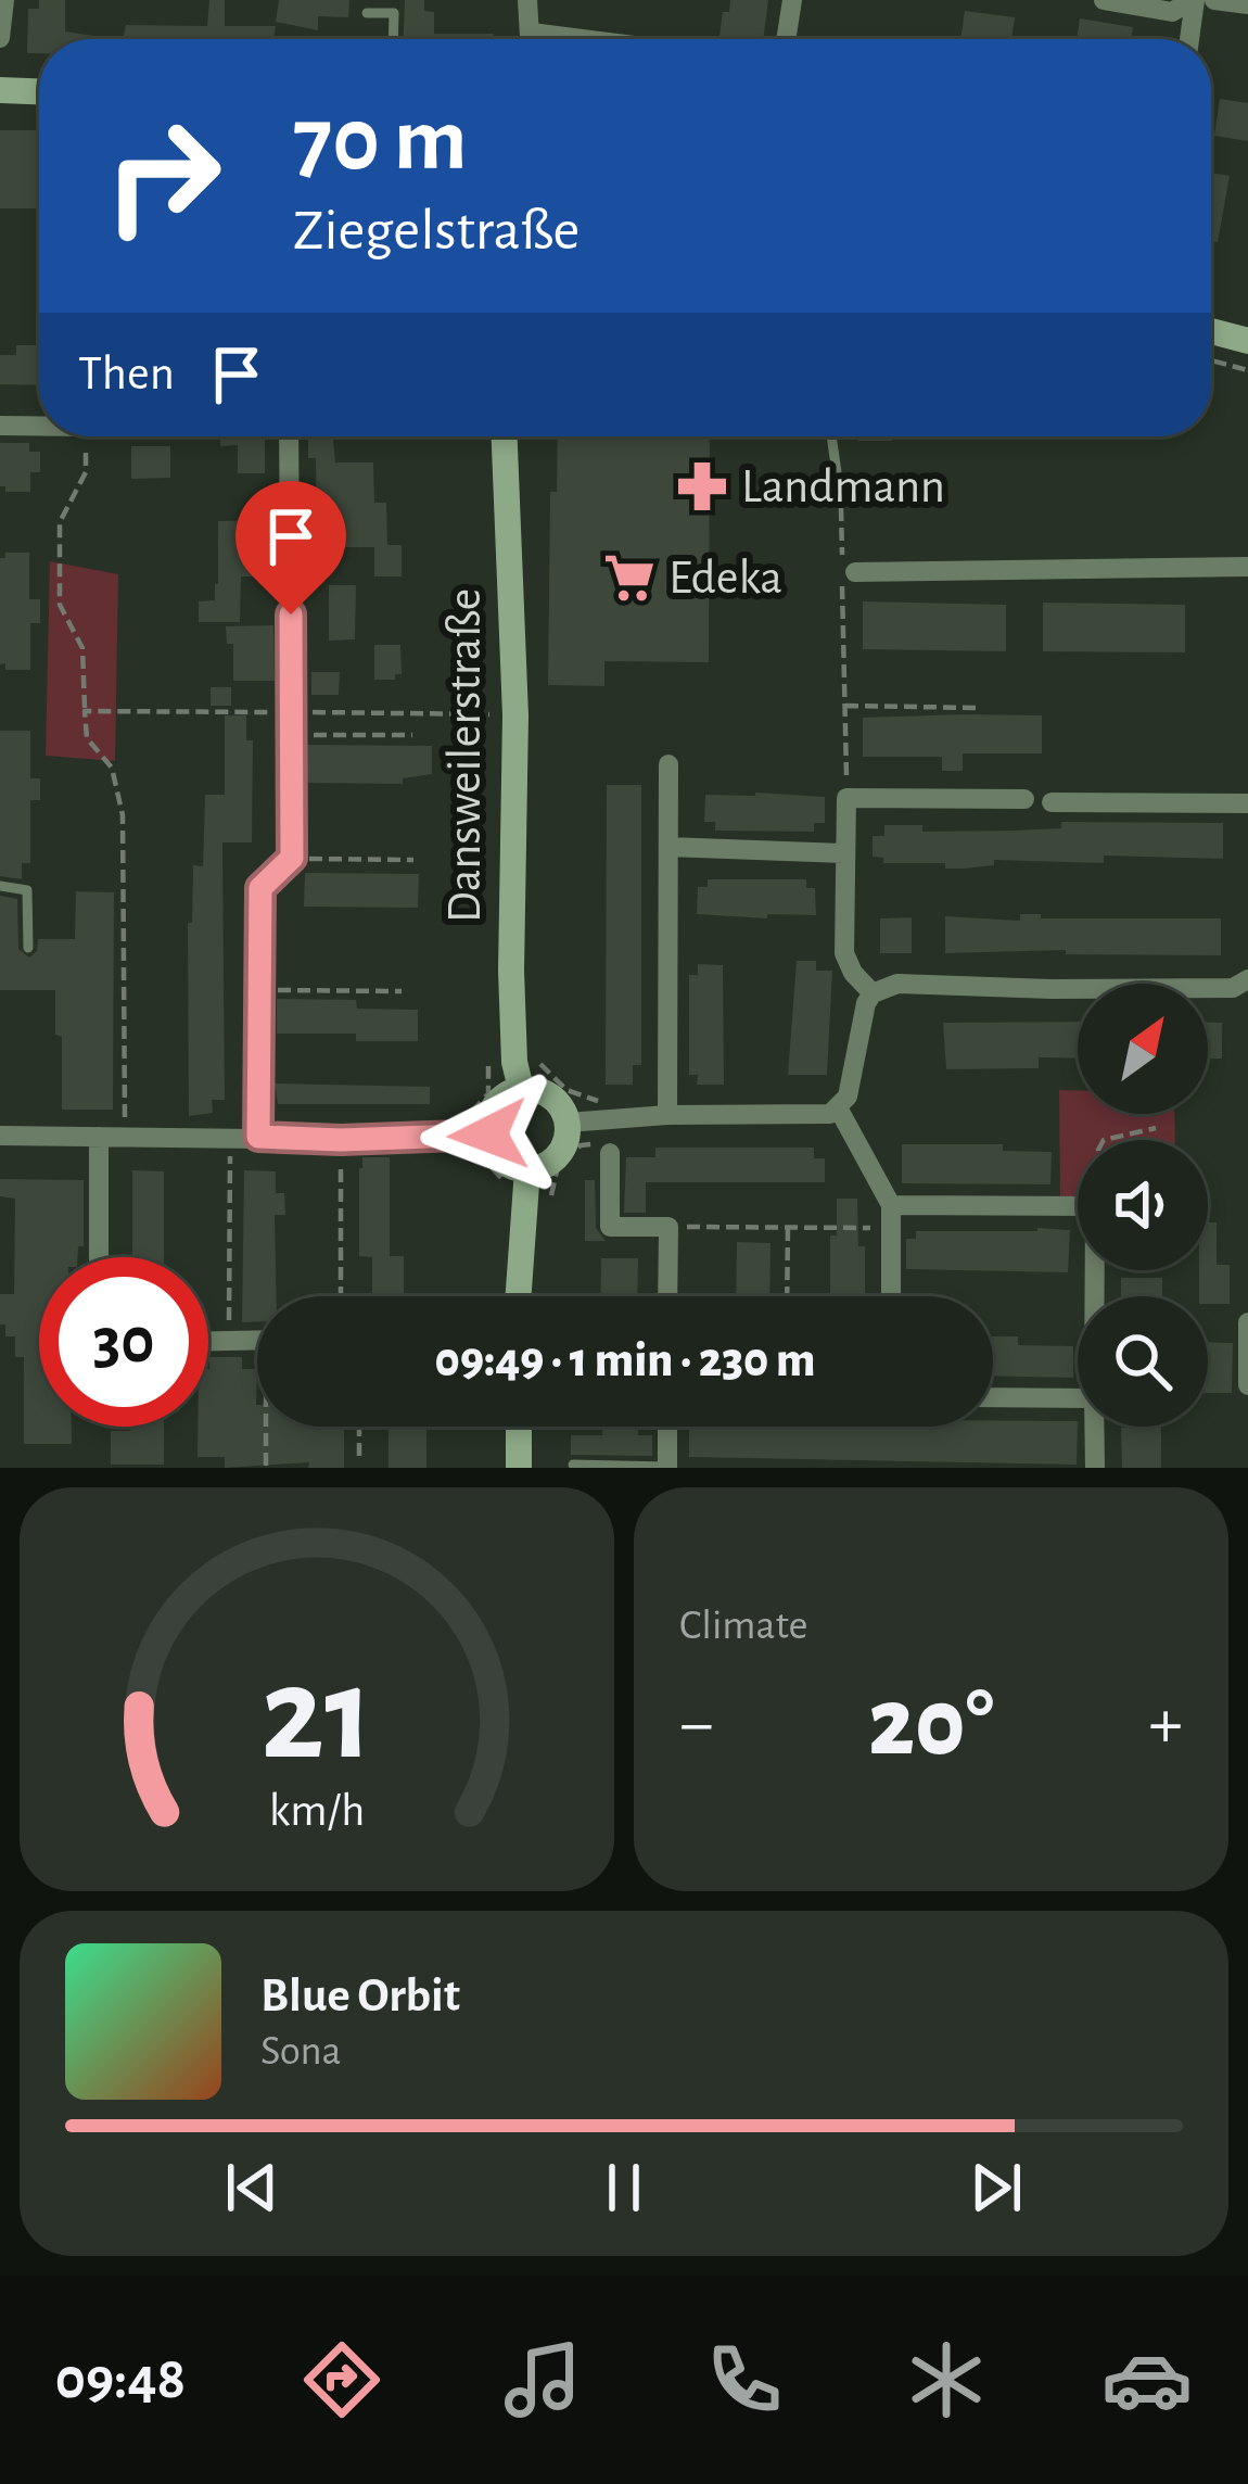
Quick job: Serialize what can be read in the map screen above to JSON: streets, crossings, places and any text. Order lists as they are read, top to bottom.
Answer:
{
  "streets": {
    "main road": ["Dansweilerstraße"]
  },
  "places": {
    "pharmacy": ["Landmann"],
    "supermarket": ["Edeka"]
  },
  "north": "top right",
  "page": {
    "turn": ["70 m", "Ziegelstraße"],
    "then": "Then",
    "limit": "30",
    "trip": "09:49 · 1 min · 230 m",
    "tile": "Climate",
    "heat": ["−", "20°", "+"],
    "song": ["Blue Orbit", "Sona"],
    "tabs": "09:48",
    "gauge": ["21", "km/h"]
  }
}
